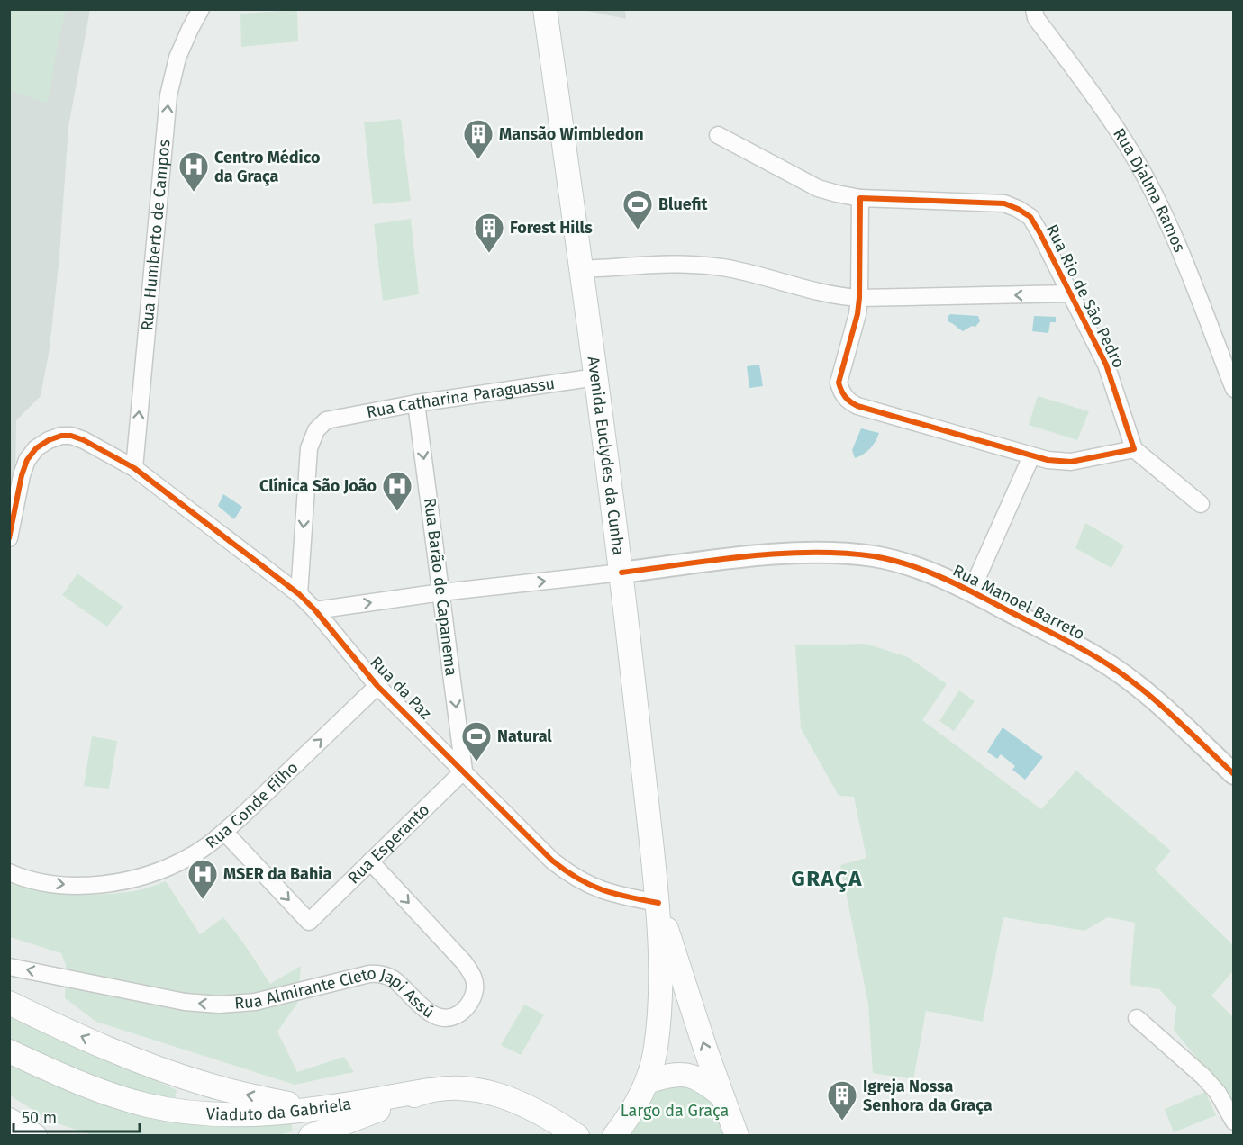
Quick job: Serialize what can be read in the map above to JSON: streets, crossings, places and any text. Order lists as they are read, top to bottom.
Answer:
{
  "streets": {
    "main road": ["Avenida Euclydes da Cunha", "Viaduto da Gabriela"],
    "street": [
      "Rua Djalma Ramos",
      "Rua Humberto de Campos",
      "Rua Rio de São Pedro",
      "Rua Catharina Paraguassu",
      "Rua Barão de Capanema",
      "Rua Manoel Barreto",
      "Rua da Paz",
      "Rua Conde Filho",
      "Rua Esperanto",
      "Rua Almirante Cleto Japi Assú"
    ]
  },
  "crossings": [
    ["Rua Humberto de Campos", "Rua da Paz"],
    ["Rua Catharina Paraguassu", "Avenida Euclydes da Cunha"],
    ["Rua Catharina Paraguassu", "Rua Barão de Capanema"],
    ["Rua Catharina Paraguassu", "Rua da Paz"],
    ["Avenida Euclydes da Cunha", "Rua Manoel Barreto"],
    ["Avenida Euclydes da Cunha", "Rua da Paz"],
    ["Rua Barão de Capanema", "Rua da Paz"],
    ["Rua Barão de Capanema", "Rua Esperanto"],
    ["Rua da Paz", "Rua Conde Filho"],
    ["Rua da Paz", "Rua Esperanto"],
    ["Rua Conde Filho", "Rua Esperanto"],
    ["Rua Esperanto", "Rua Almirante Cleto Japi Assú"]
  ],
  "one_way": [
    "Rua Humberto de Campos",
    "Rua Catharina Paraguassu",
    "Rua Barão de Capanema",
    "Rua Conde Filho"
  ],
  "districts": ["GRAÇA"],
  "parks": ["Largo da Graça"],
  "places": {
    "building": ["Mansão Wimbledon", "Forest Hills", "Igreja Nossa Senhora da Graça"],
    "hospital": ["Centro Médico da Graça", "Clínica São João", "MSER da Bahia"],
    "sports": ["Bluefit", "Natural"]
  },
  "scale_bar": "50 m"
}
